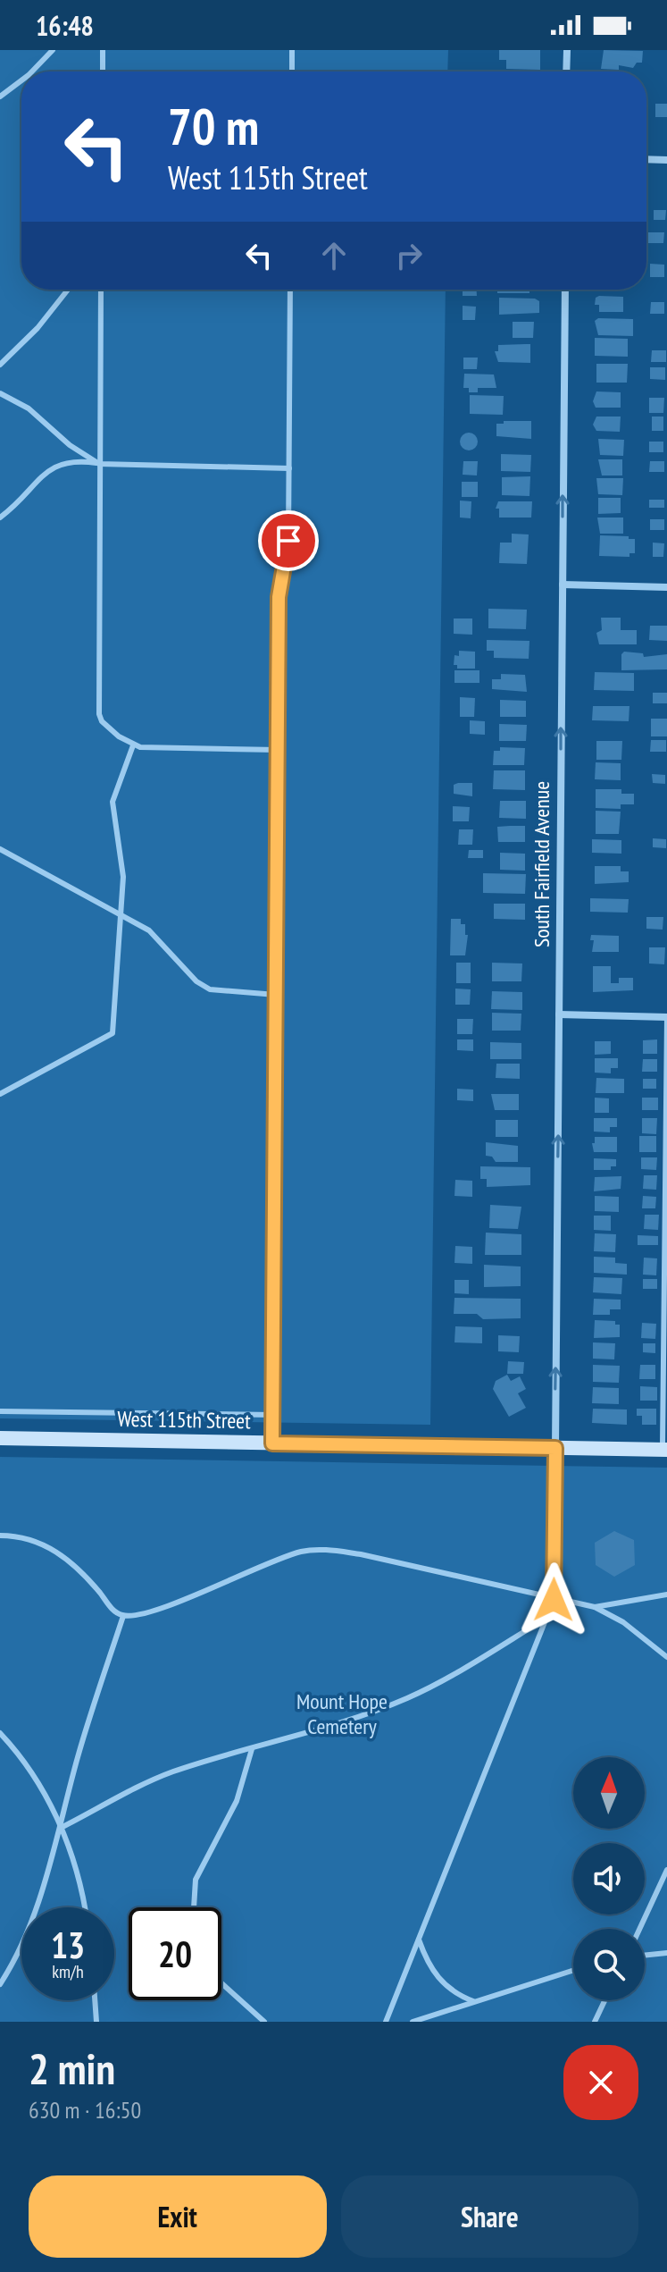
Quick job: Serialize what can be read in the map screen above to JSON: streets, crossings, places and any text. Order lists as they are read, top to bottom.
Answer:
{
  "streets": {
    "street": ["South Fairfield Avenue", "West 115th Street"]
  },
  "crossings": [
    ["South Fairfield Avenue", "West 115th Street"]
  ],
  "one_way": ["South Fairfield Avenue"],
  "parks": ["Mount Hope Cemetery"],
  "north": "top",
  "page": {
    "status": "16:48",
    "turn": ["70 m", "West 115th Street"],
    "speed": "13 km/h",
    "limit": "20",
    "heading": ["2 min", "630 m · 16:50"],
    "buttons": ["Exit", "Share"]
  }
}
